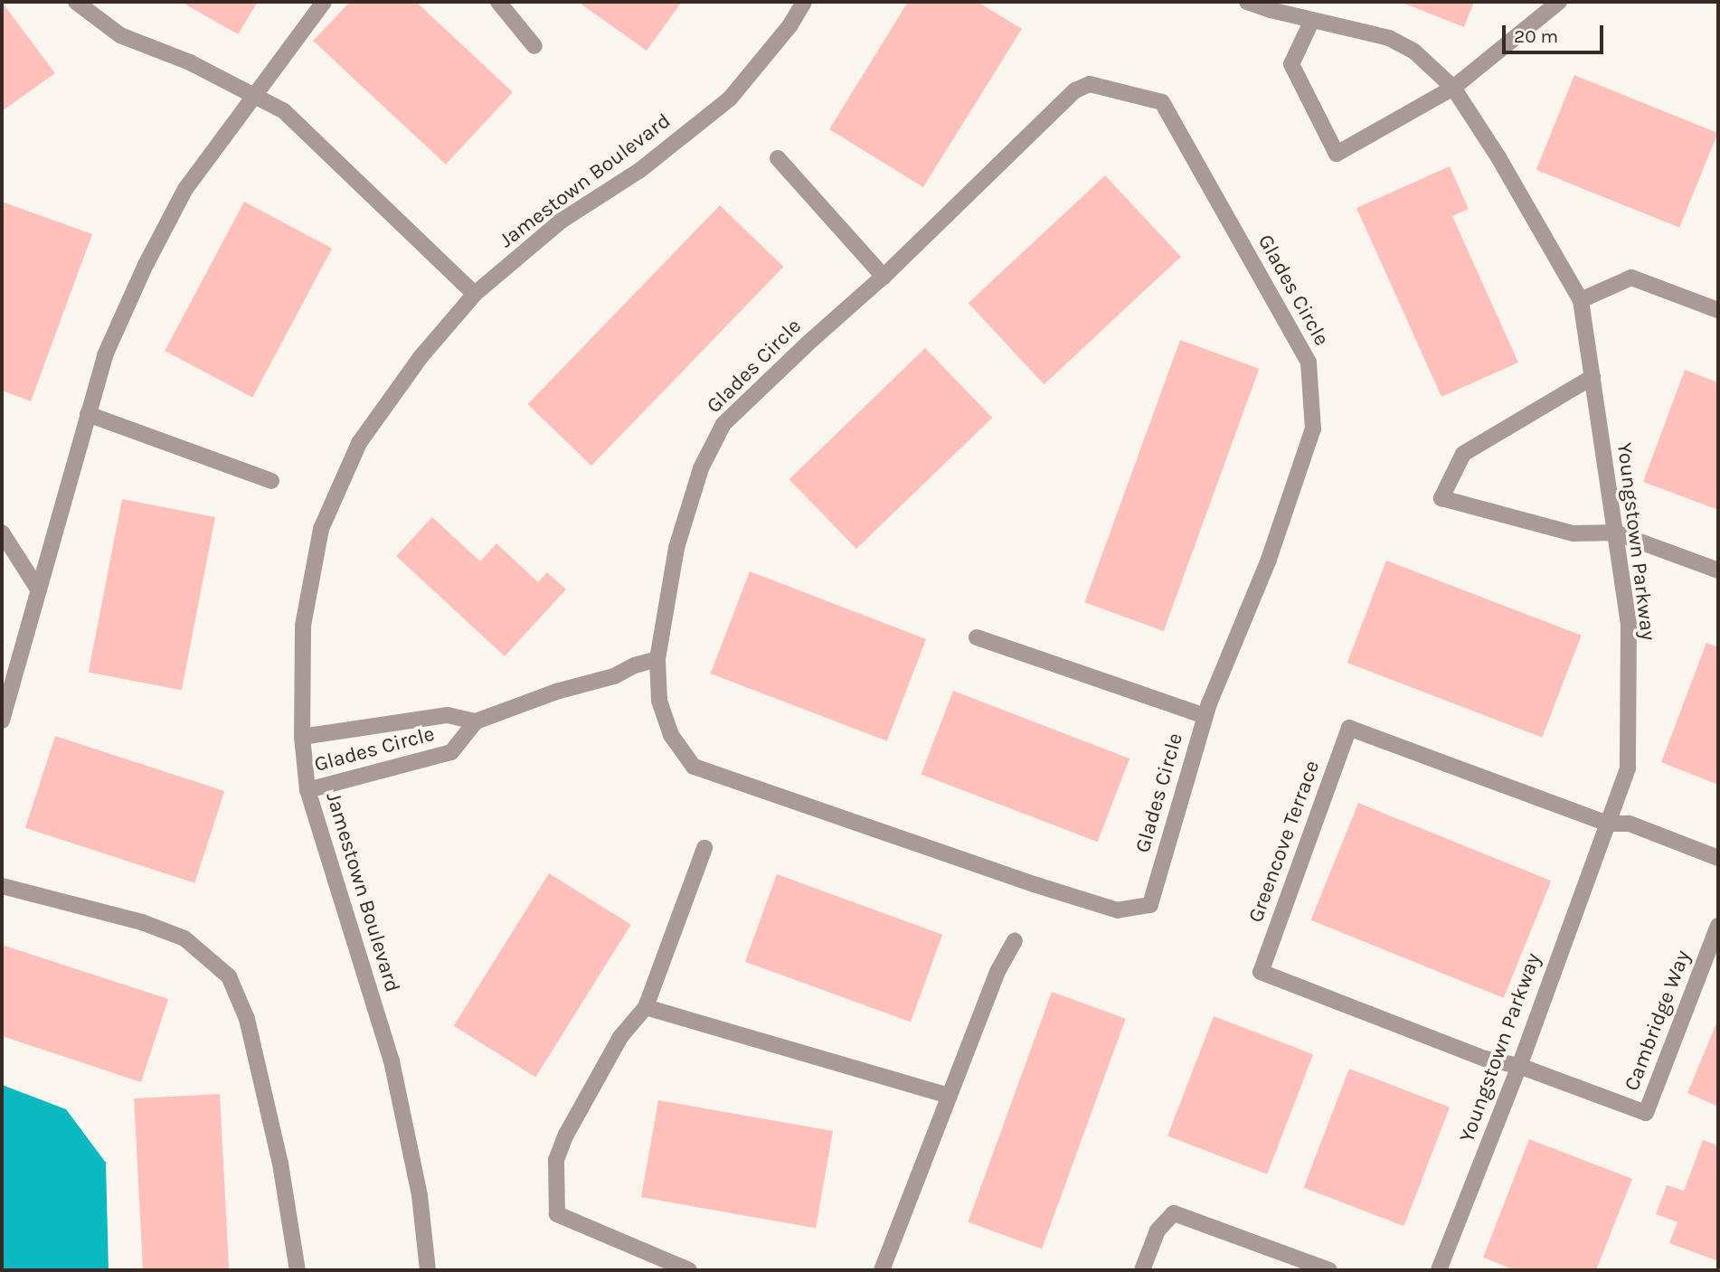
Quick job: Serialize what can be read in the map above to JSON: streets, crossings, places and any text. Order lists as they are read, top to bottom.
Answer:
{
  "streets": {
    "street": [
      "Jamestown Boulevard",
      "Glades Circle",
      "Youngstown Parkway",
      "Greencove Terrace",
      "Cambridge Way"
    ]
  },
  "crossings": [
    ["Jamestown Boulevard", "Glades Circle"],
    ["Youngstown Parkway", "Greencove Terrace"],
    ["Youngstown Parkway", "Cambridge Way"],
    ["Greencove Terrace", "Cambridge Way"]
  ],
  "scale_bar": "20 m"
}
